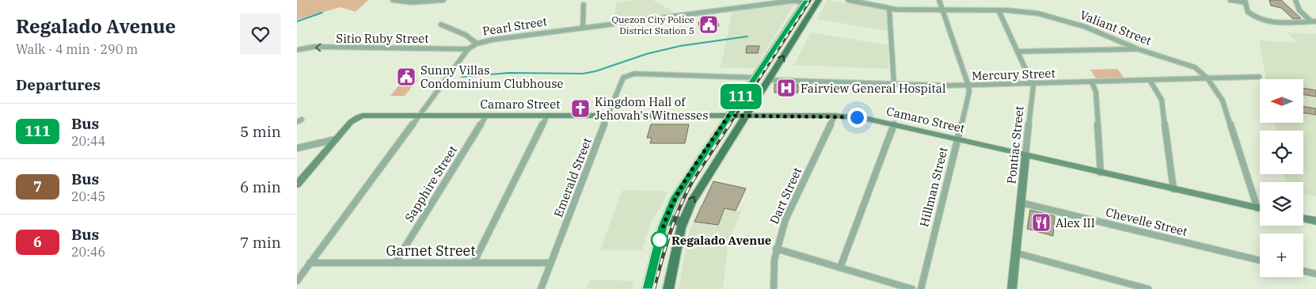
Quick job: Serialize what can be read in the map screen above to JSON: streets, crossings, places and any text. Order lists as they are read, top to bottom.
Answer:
{
  "streets": {
    "street": [
      "Pearl Street",
      "Valiant Street",
      "Sitio Ruby Street",
      "Mercury Street",
      "Camaro Street",
      "Pontiac Street",
      "Emerald Street",
      "Sapphire Street",
      "Hillman Street",
      "Dart Street",
      "Chevelle Street",
      "Garnet Street"
    ]
  },
  "crossings": [
    ["Pearl Street", "Sitio Ruby Street"],
    ["Pearl Street", "Camaro Street"],
    ["Pearl Street", "Garnet Street"],
    ["Valiant Street", "Mercury Street"],
    ["Valiant Street", "Camaro Street"],
    ["Valiant Street", "Pontiac Street"],
    ["Valiant Street", "Hillman Street"],
    ["Mercury Street", "Pontiac Street"],
    ["Mercury Street", "Hillman Street"],
    ["Camaro Street", "Pontiac Street"],
    ["Camaro Street", "Emerald Street"],
    ["Camaro Street", "Sapphire Street"],
    ["Camaro Street", "Hillman Street"],
    ["Camaro Street", "Dart Street"],
    ["Pontiac Street", "Chevelle Street"],
    ["Emerald Street", "Garnet Street"],
    ["Sapphire Street", "Garnet Street"]
  ],
  "one_way": ["Sitio Ruby Street"],
  "places": {
    "public building": ["Quezon City Police District Station 5", "Sunny Villas Condominium Clubhouse"],
    "hospital": ["Fairview General Hospital"],
    "church": ["Kingdom Hall of Jehovah's Witnesses"],
    "restaurant": ["Alex III"],
    "other": ["Regalado Avenue"]
  },
  "lines": ["bus line 111"],
  "north": "left",
  "page": {
    "heading": [
      ["Regalado Avenue", "Walk · 4 min · 290 m"],
      "Departures"
    ],
    "on_map": "111",
    "map_buttons": "+",
    "list": [
      {
        "mark": "111",
        "name": "Bus",
        "note": "20:44",
        "value": "5 min"
      },
      {
        "mark": "7",
        "name": "Bus",
        "note": "20:45",
        "value": "6 min"
      },
      {
        "mark": "6",
        "name": "Bus",
        "note": "20:46",
        "value": "7 min"
      }
    ]
  }
}
